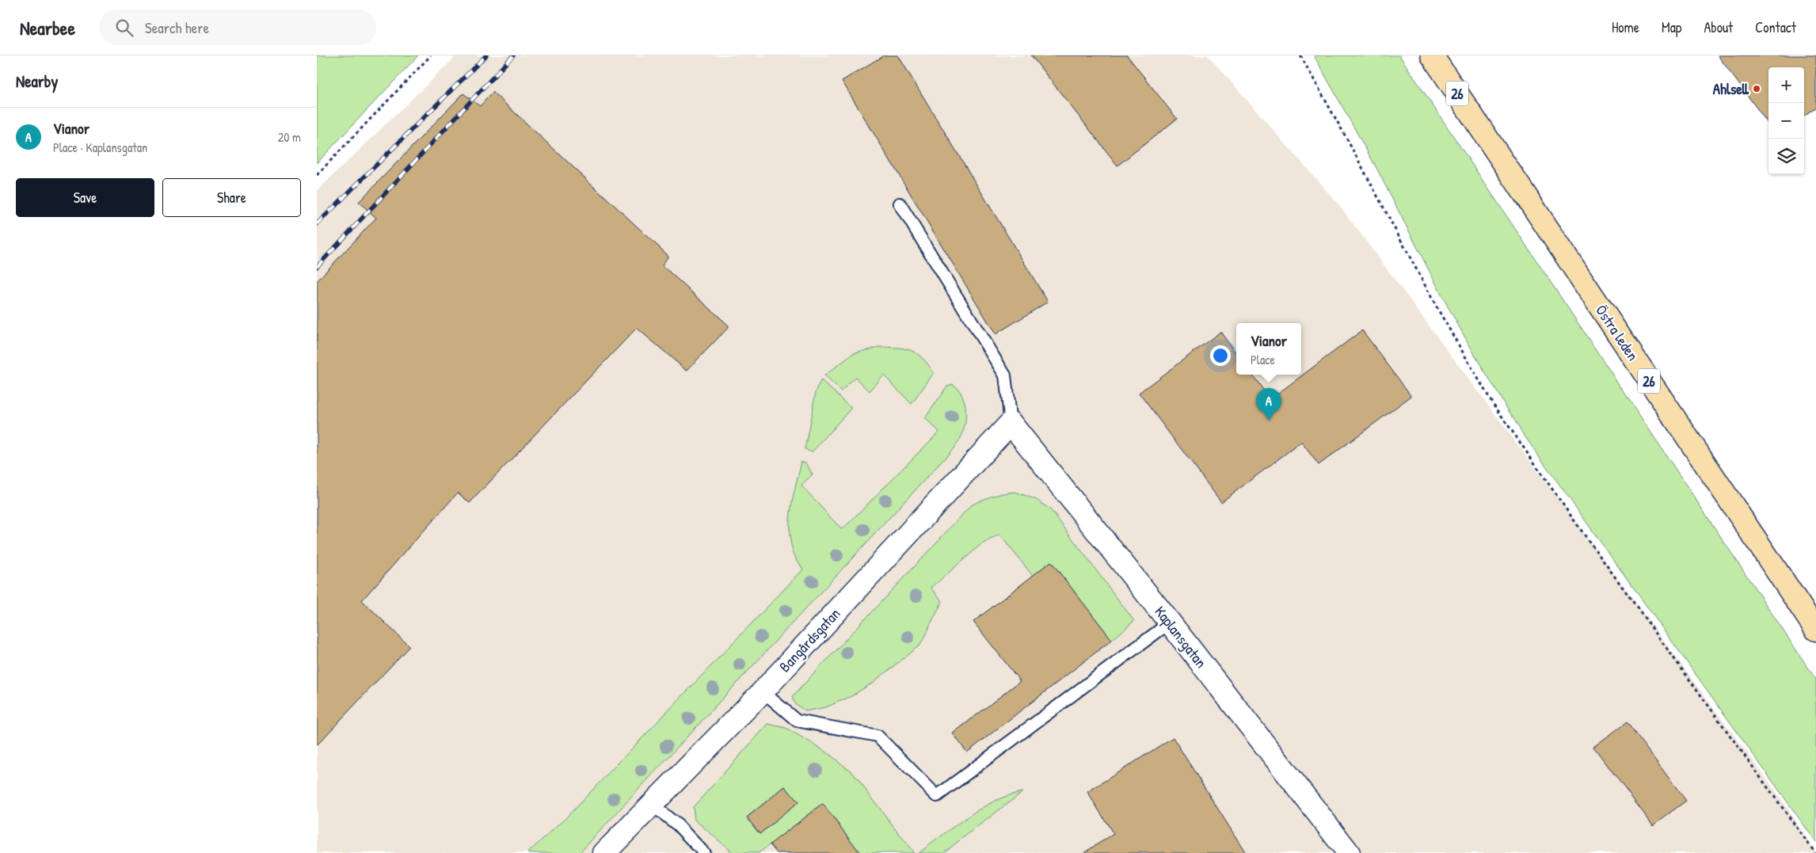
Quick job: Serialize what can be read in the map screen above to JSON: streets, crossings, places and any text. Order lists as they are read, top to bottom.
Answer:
{
  "streets": {
    "highway": ["26", "Östra leden"],
    "street": ["Kaplansgatan", "Bangårdsgatan"]
  },
  "crossings": [
    ["Kaplansgatan", "Bangårdsgatan"]
  ],
  "places": ["Ahlsell"],
  "page": {
    "header": "Nearbee",
    "search": "Search here",
    "nav": [
      "Home",
      "Map",
      "About",
      "Contact"
    ],
    "heading": "Nearby",
    "map_buttons": ["+", "−"],
    "list": [
      {
        "mark": "A",
        "name": "Vianor",
        "note": "Place · Kaplansgatan",
        "value": "20 m"
      }
    ],
    "buttons": ["Save", "Share"],
    "popup": ["Vianor", "Place"],
    "pins": "A"
  }
}
